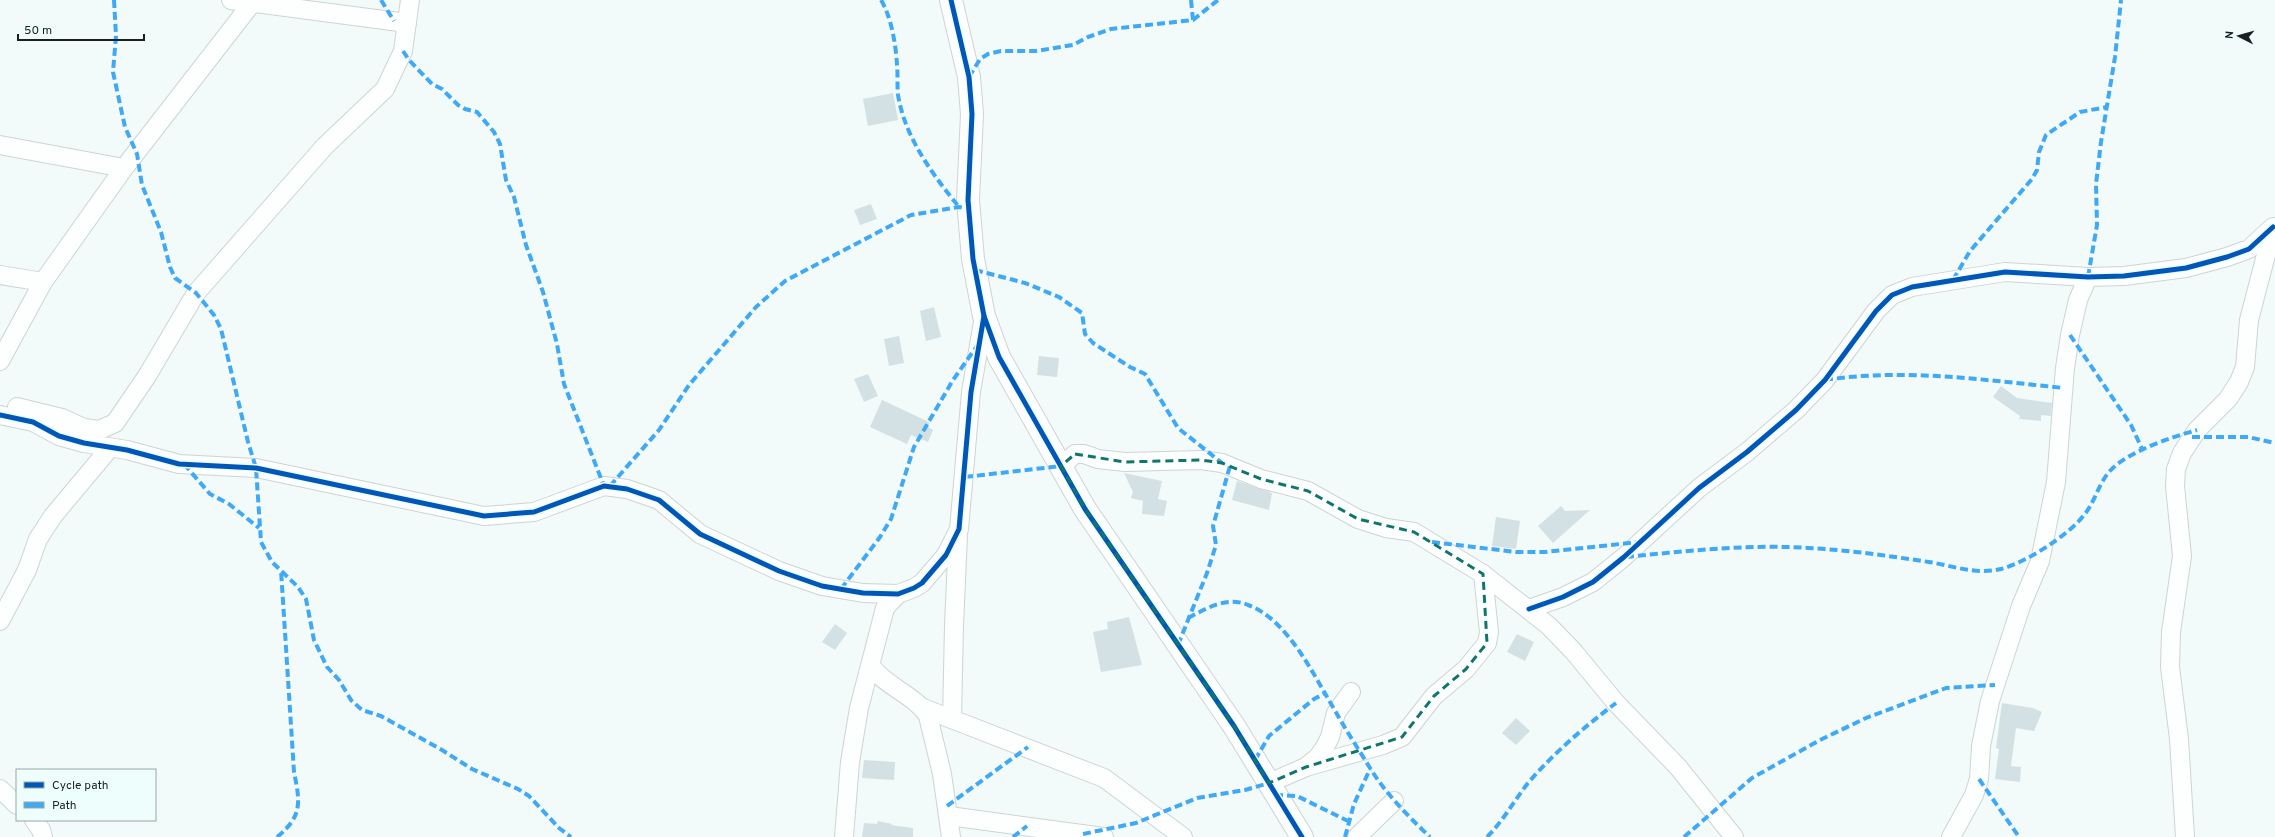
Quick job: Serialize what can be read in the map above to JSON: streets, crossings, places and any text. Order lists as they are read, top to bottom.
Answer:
{
  "legend": ["Cycle path", "Path"],
  "scale_bar": "50 m",
  "north": "left"
}
